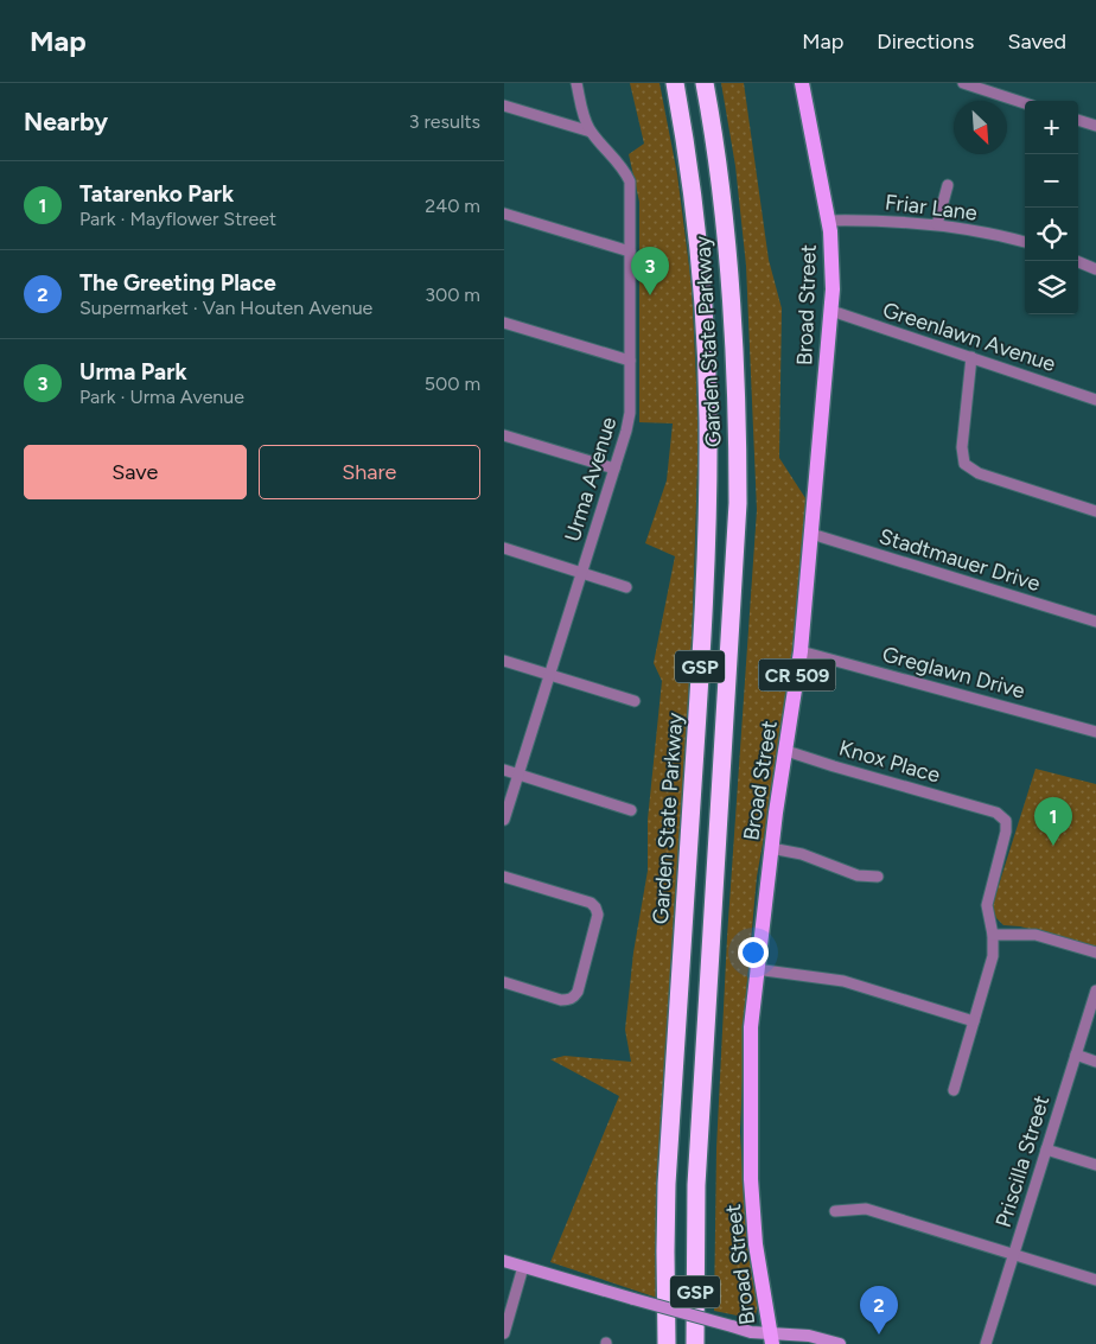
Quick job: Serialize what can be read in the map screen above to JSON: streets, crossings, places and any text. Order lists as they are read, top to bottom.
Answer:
{
  "streets": {
    "highway": ["Garden State Parkway", "GSP"],
    "main road": ["Broad Street", "CR 509"],
    "street": [
      "Friar Lane",
      "Greenlawn Avenue",
      "Urma Avenue",
      "Stadtmauer Drive",
      "Greglawn Drive",
      "Knox Place",
      "Priscilla Street"
    ]
  },
  "crossings": [
    ["Friar Lane", "Broad Street"],
    ["Broad Street", "Greenlawn Avenue"],
    ["Broad Street", "Stadtmauer Drive"],
    ["Broad Street", "Greglawn Drive"],
    ["Broad Street", "Knox Place"]
  ],
  "north": "bottom right",
  "page": {
    "header": "Map",
    "nav": ["Map", "Directions", "Saved"],
    "heading": ["Nearby", "3 results"],
    "map_buttons": ["+", "−"],
    "list": [
      {
        "mark": "1",
        "name": "Tatarenko Park",
        "note": "Park · Mayflower Street",
        "value": "240 m"
      },
      {
        "mark": "2",
        "name": "The Greeting Place",
        "note": "Supermarket · Van Houten Avenue",
        "value": "300 m"
      },
      {
        "mark": "3",
        "name": "Urma Park",
        "note": "Park · Urma Avenue",
        "value": "500 m"
      }
    ],
    "pins": ["3", "1", "2"],
    "buttons": ["Save", "Share"]
  }
}
